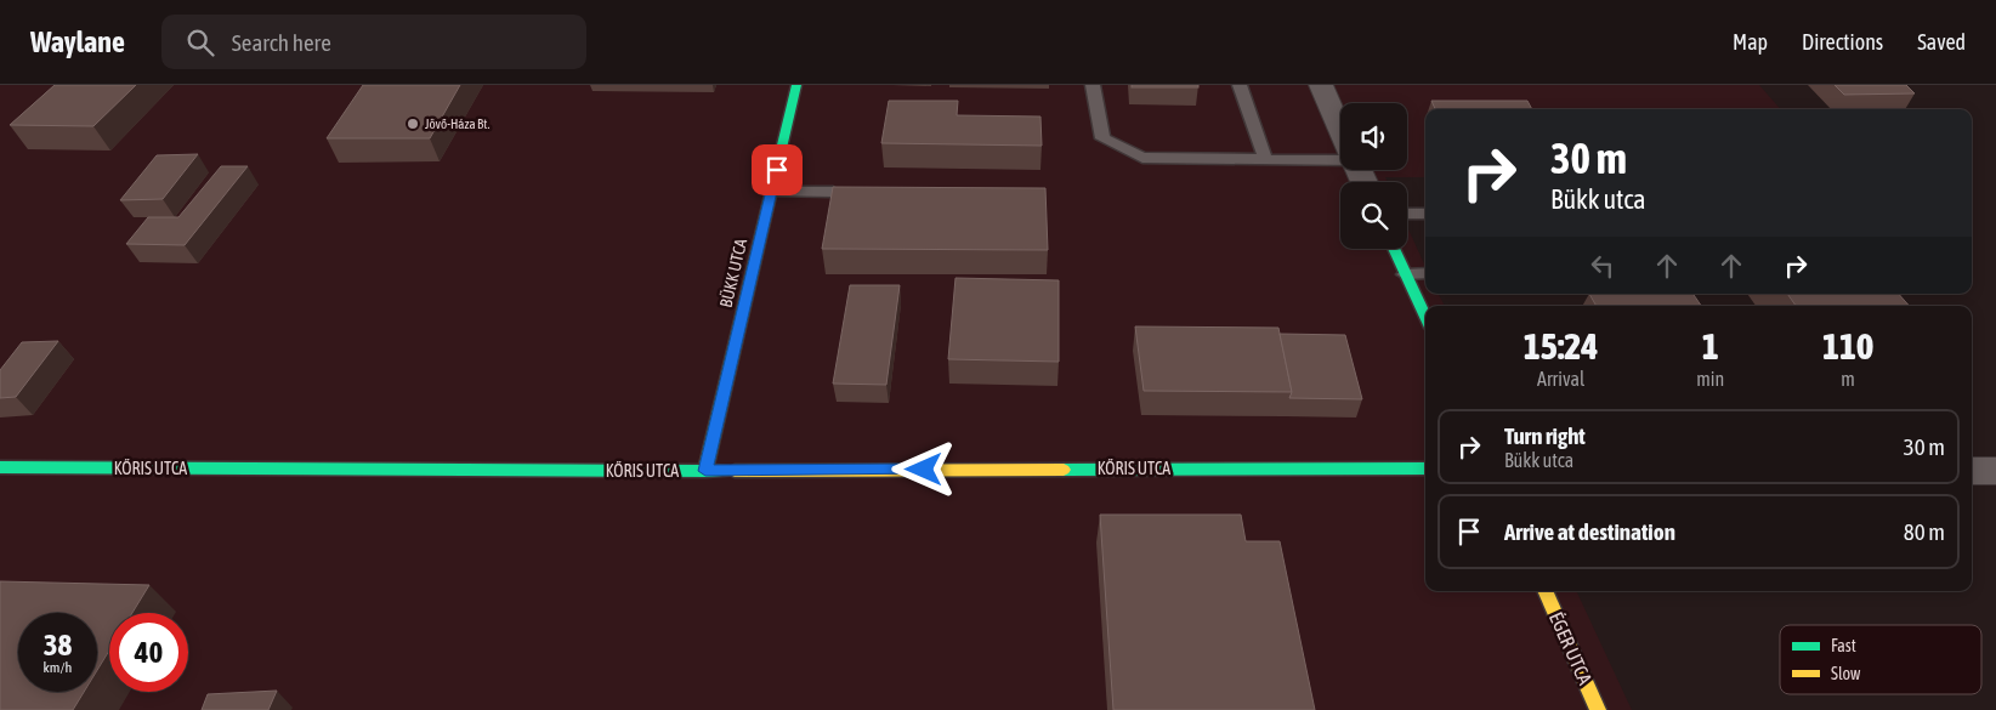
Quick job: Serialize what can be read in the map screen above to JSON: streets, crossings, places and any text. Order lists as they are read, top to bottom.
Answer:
{
  "streets": {
    "street": ["BÜKK UTCA", "KŐRIS UTCA", "ÉGER UTCA"]
  },
  "crossings": [
    ["BÜKK UTCA", "KŐRIS UTCA"]
  ],
  "places": ["Jövő-Háza Bt."],
  "legend": ["Fast", "Slow"],
  "page": {
    "header": "Waylane",
    "search": "Search here",
    "nav": ["Map", "Directions", "Saved"],
    "turn": ["30 m", "Bükk utca"],
    "eta": [
      "15:24",
      "Arrival",
      "1",
      "min",
      "110",
      "m"
    ],
    "list": [
      {
        "name": "Turn right",
        "note": "Bükk utca",
        "value": "30 m"
      },
      {
        "name": "Arrive at destination",
        "value": "80 m"
      }
    ],
    "speed": "38 km/h",
    "limit": "40"
  }
}
